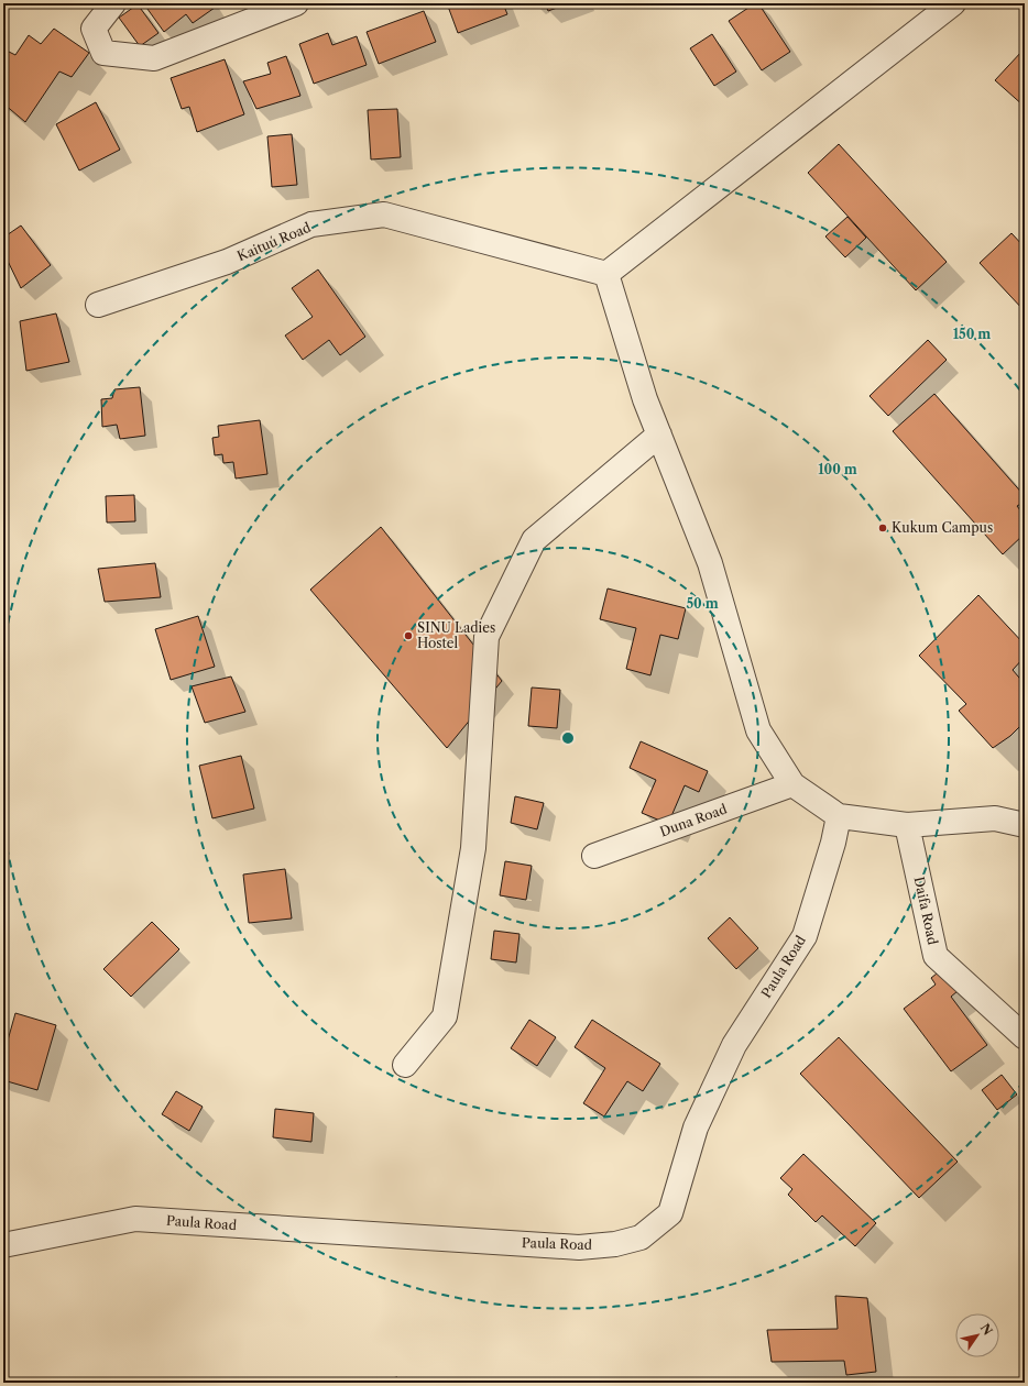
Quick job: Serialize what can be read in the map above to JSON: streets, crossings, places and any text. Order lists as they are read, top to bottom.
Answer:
{
  "streets": {
    "street": [
      "Kaituú Road",
      "Duna Road",
      "Daifa Road",
      "Paula Road"
    ]
  },
  "places": ["Kukum Campus", "SINU Ladies Hostel"],
  "north": "top right",
  "rings": ["150 m", "100 m", "50 m"]
}
